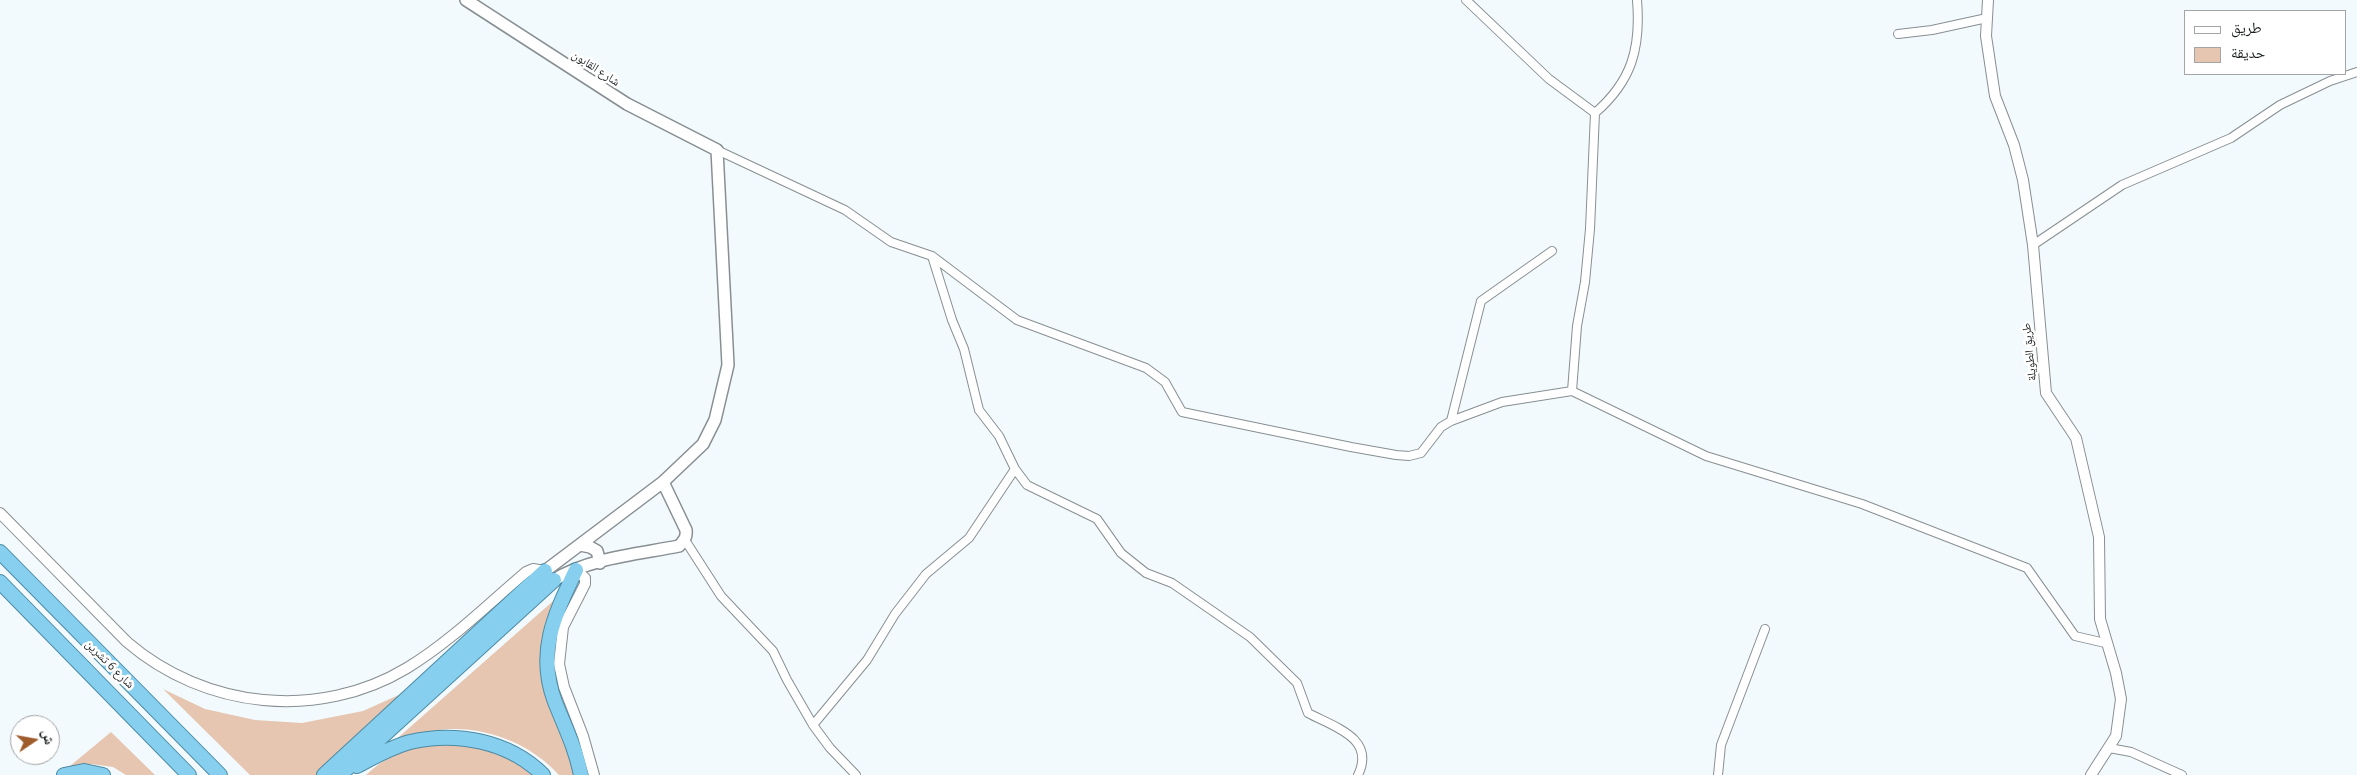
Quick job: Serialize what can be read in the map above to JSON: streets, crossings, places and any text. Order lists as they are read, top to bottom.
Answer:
{
  "streets": {
    "highway": ["شارع 6 تشرين"],
    "main road": ["شارع القابون"],
    "street": ["طريق الطويلة"]
  },
  "legend": ["طريق", "حديقة"],
  "north": "right"
}
